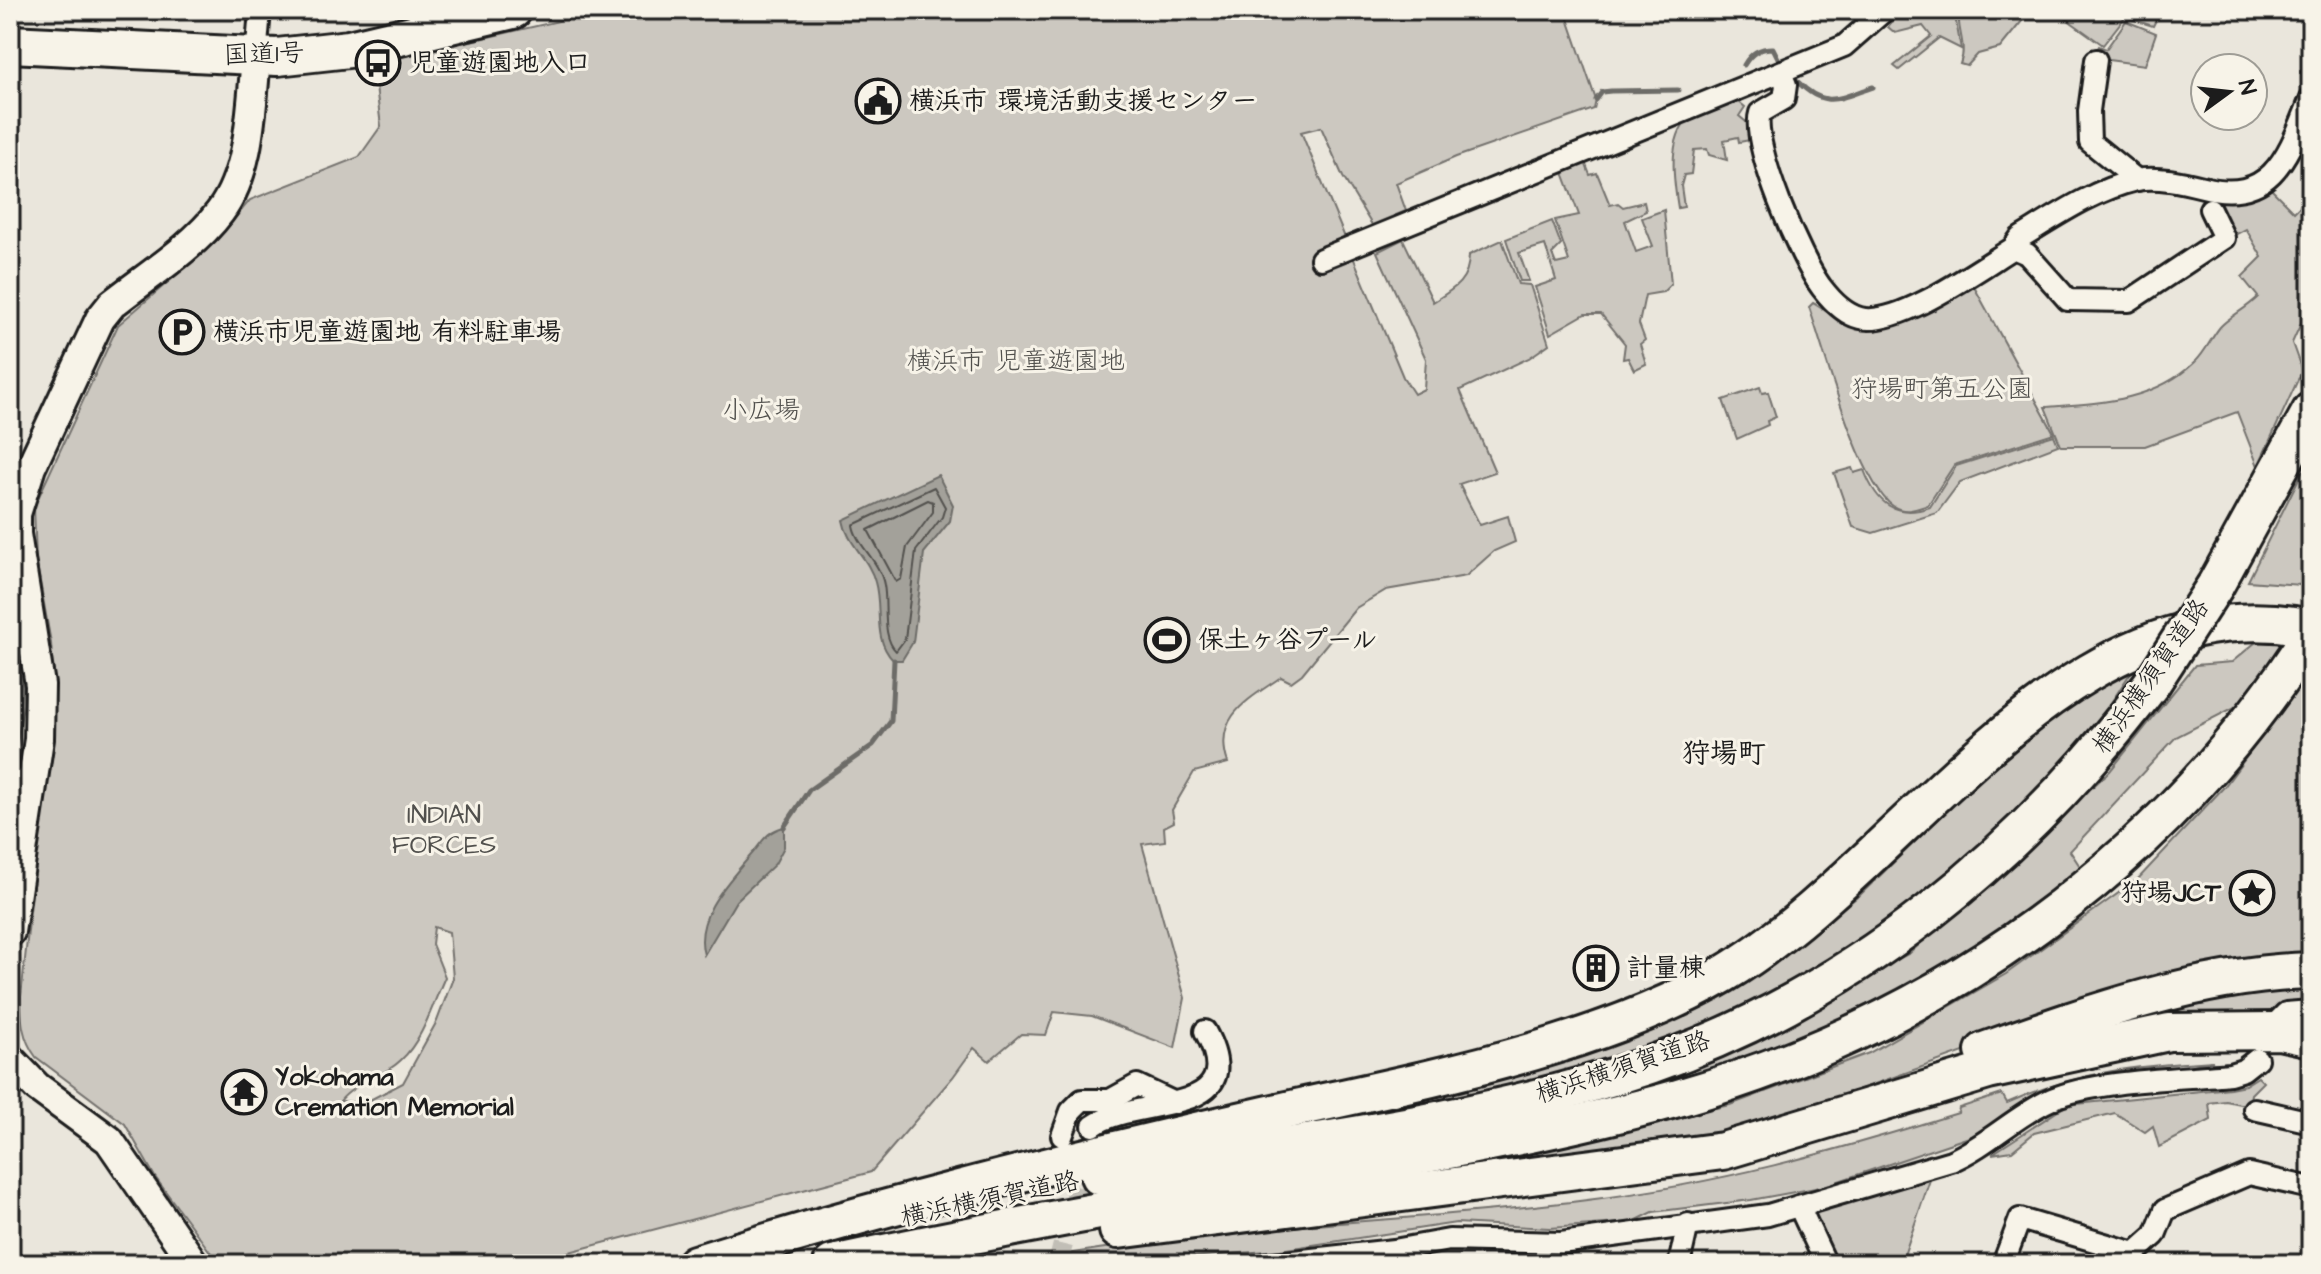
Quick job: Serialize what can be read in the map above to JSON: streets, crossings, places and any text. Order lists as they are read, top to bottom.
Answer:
{
  "streets": {
    "highway": ["国道1号", "横浜横須賀道路"]
  },
  "districts": ["狩場町"],
  "parks": [
    "横浜市 児童遊園地",
    "狩場町第五公園",
    "小広場",
    "INDIAN FORCES"
  ],
  "places": {
    "bus stop": ["児童遊園地入口"],
    "public building": ["横浜市 環境活動支援センター"],
    "parking": ["横浜市児童遊園地 有料駐車場"],
    "sports": ["保土ヶ谷プール"],
    "place": ["狩場JCT"],
    "building": ["計量棟"],
    "temple": ["Yokohama Cremation Memorial"]
  },
  "north": "right"
}
